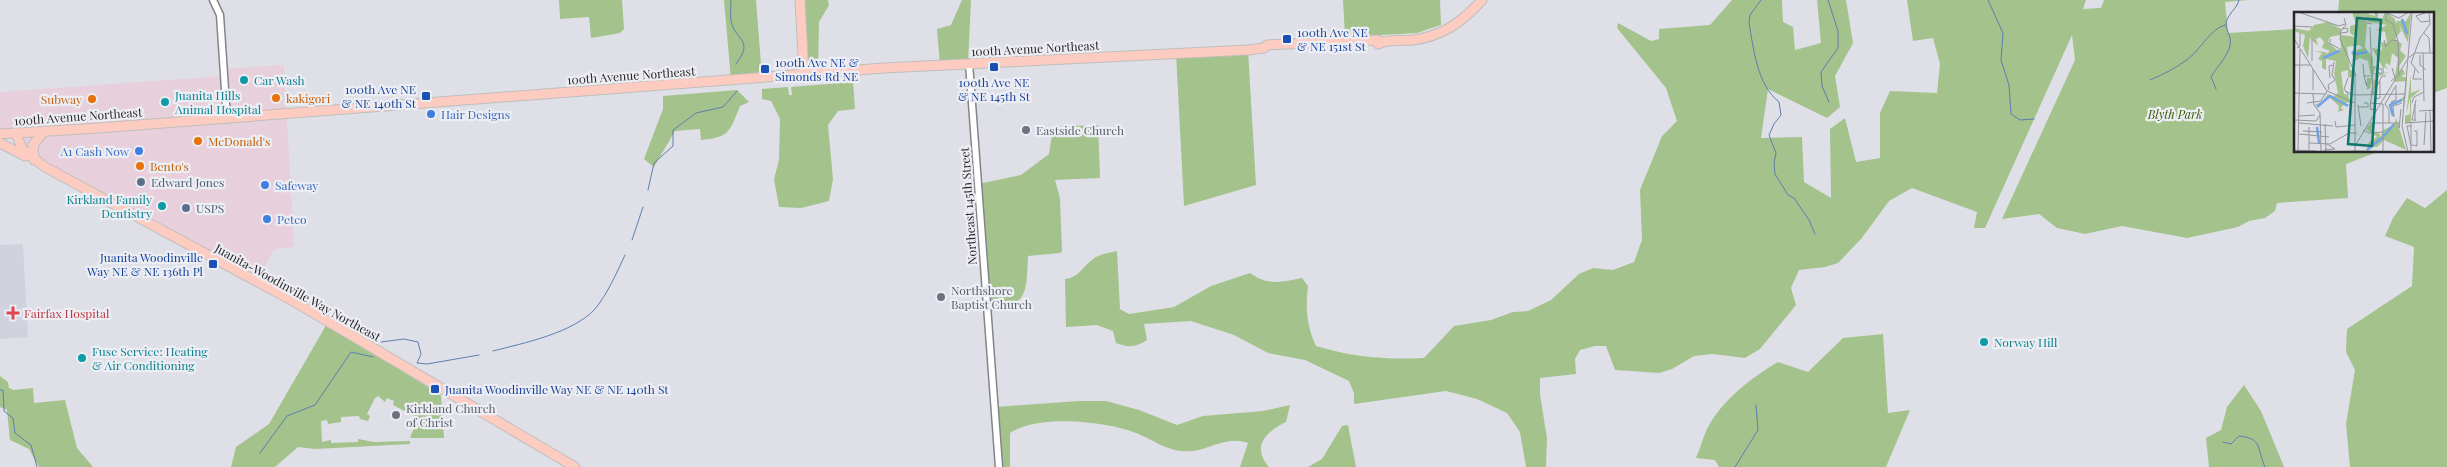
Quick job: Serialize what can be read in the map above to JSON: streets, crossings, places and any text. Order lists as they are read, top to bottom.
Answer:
{
  "streets": {
    "main road": ["100th Avenue Northeast", "Juanita-Woodinville Way Northeast"],
    "street": ["Northeast 145th Street"]
  },
  "crossings": [
    ["100th Avenue Northeast", "Northeast 145th Street"],
    ["100th Avenue Northeast", "Juanita-Woodinville Way Northeast"]
  ],
  "parks": ["Blyth Park"],
  "places": {
    "transit": [
      "100th Ave NE & NE 151st St",
      "100th Ave NE & NE 145th St",
      "100th Ave NE & Simonds Rd NE",
      "100th Ave NE & NE 140th St",
      "Juanita Woodinville Way NE & NE 136th Pl",
      "Juanita Woodinville Way NE & NE 140th St"
    ],
    "other": [
      "Car Wash",
      "kakigori",
      "Subway",
      "Juanita Hills Animal Hospital",
      "Hair Designs",
      "Eastside Church",
      "McDonald's",
      "A1 Cash Now",
      "Bento's",
      "Edward Jones",
      "Safeway",
      "Kirkland Family Dentistry",
      "USPS",
      "Petco",
      "Northshore Baptist Church",
      "Norway Hill",
      "Fuse Service: Heating & Air Conditioning",
      "Kirkland Church of Christ"
    ],
    "health": ["Fairfax Hospital"]
  }
}
